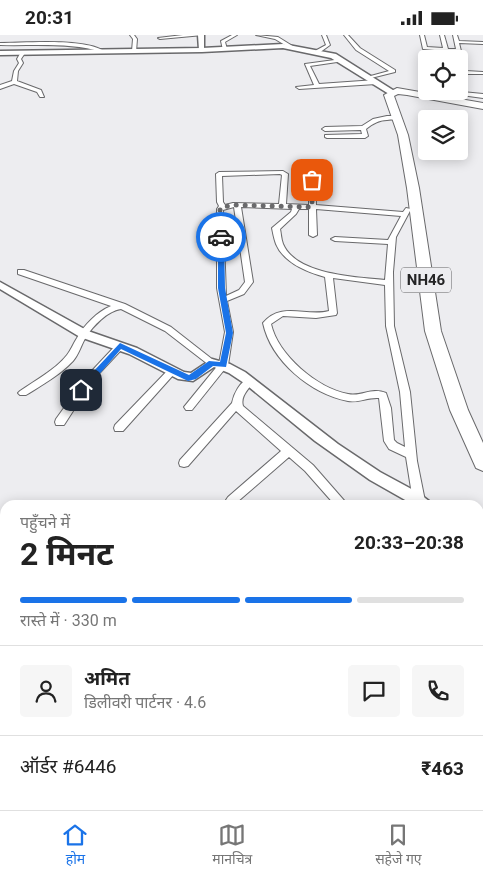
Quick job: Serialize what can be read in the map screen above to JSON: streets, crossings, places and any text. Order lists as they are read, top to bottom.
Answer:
{
  "streets": {
    "highway": ["NH46"]
  },
  "page": {
    "status": "20:31",
    "heading": ["2 मिनट", "पहुँचने में", "20:33–20:38"],
    "panel": [
      "अमित",
      "डिलीवरी पार्टनर · 4.6",
      "ऑर्डर #6446",
      "₹463"
    ],
    "bar": "रास्ते में · 330 m",
    "tabs": ["होम", "मानचित्र", "सहेजे गए"]
  }
}
